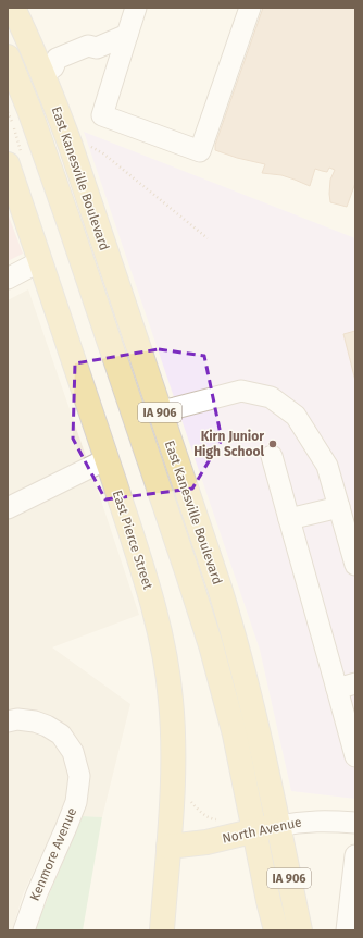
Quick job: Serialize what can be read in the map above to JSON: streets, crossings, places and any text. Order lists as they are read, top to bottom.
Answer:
{
  "streets": {
    "main road": [
      "East Kanesville Boulevard",
      "IA 906",
      "East Pierce Street",
      "North Avenue"
    ],
    "street": ["Kenmore Avenue"]
  },
  "crossings": [
    ["East Kanesville Boulevard", "North Avenue"],
    ["East Pierce Street", "North Avenue"]
  ],
  "places": ["Kirn Junior High School"]
}
